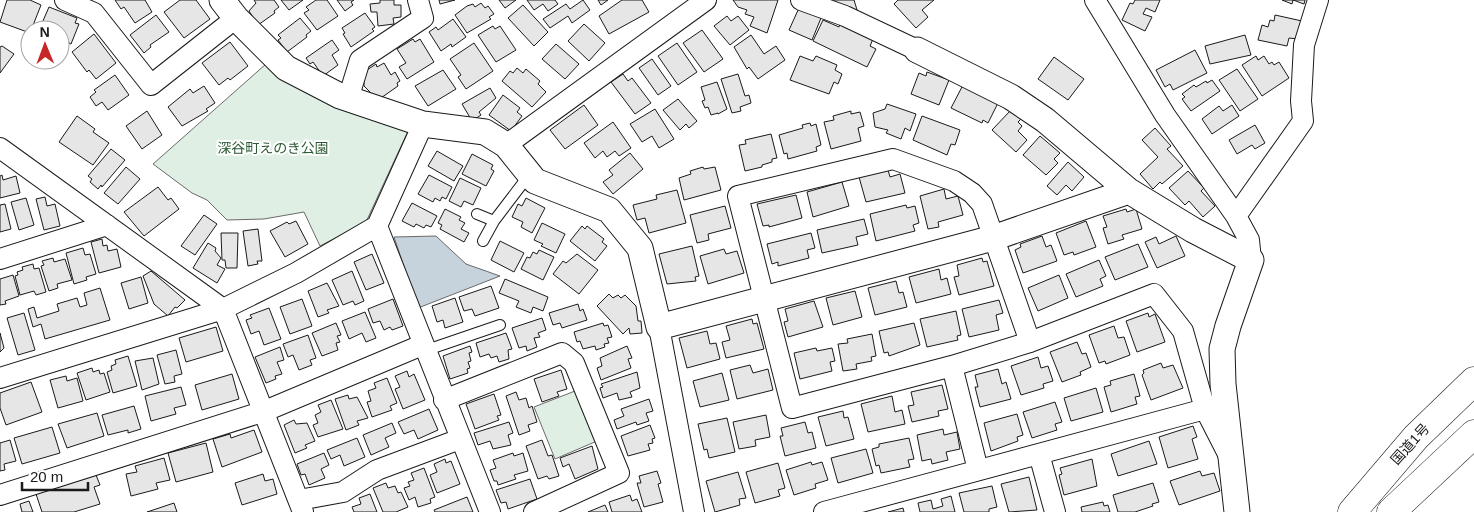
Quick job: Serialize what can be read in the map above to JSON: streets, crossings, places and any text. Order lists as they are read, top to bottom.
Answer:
{
  "streets": {
    "highway": ["国道1号"]
  },
  "parks": ["深谷町えのき公園"],
  "scale_bar": "20 m",
  "north": "top"
}
